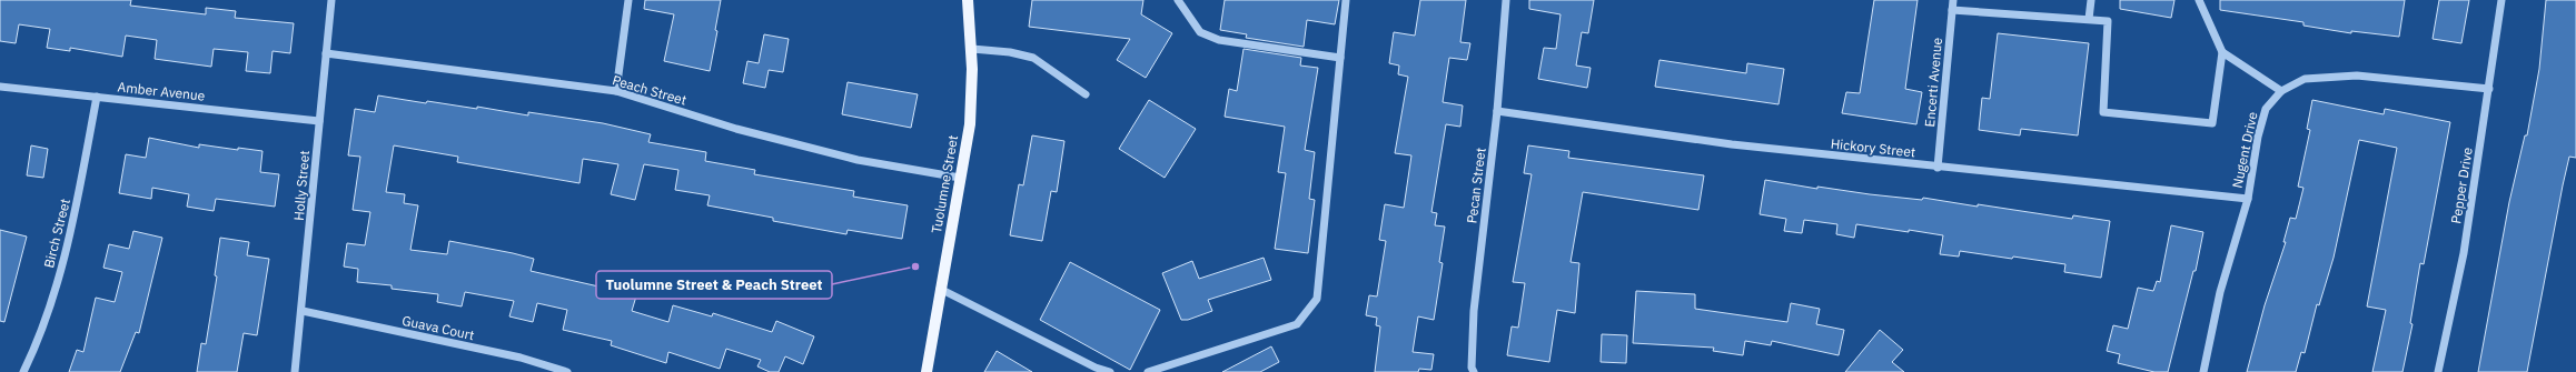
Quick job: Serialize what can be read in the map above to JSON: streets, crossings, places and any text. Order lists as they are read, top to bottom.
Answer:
{
  "streets": {
    "main road": ["Tuolumne Street"],
    "street": [
      "Encerti Avenue",
      "Peach Street",
      "Amber Avenue",
      "Hickory Street",
      "Nugent Drive",
      "Holly Street",
      "Pecan Street",
      "Pepper Drive",
      "Birch Street",
      "Guava Court"
    ]
  },
  "crossings": [
    ["Encerti Avenue", "Hickory Street"],
    ["Peach Street", "Tuolumne Street"],
    ["Peach Street", "Holly Street"],
    ["Amber Avenue", "Holly Street"],
    ["Amber Avenue", "Birch Street"],
    ["Hickory Street", "Nugent Drive"],
    ["Hickory Street", "Pecan Street"],
    ["Nugent Drive", "Pepper Drive"],
    ["Holly Street", "Guava Court"]
  ],
  "places": ["Tuolumne Street & Peach Street"]
}
